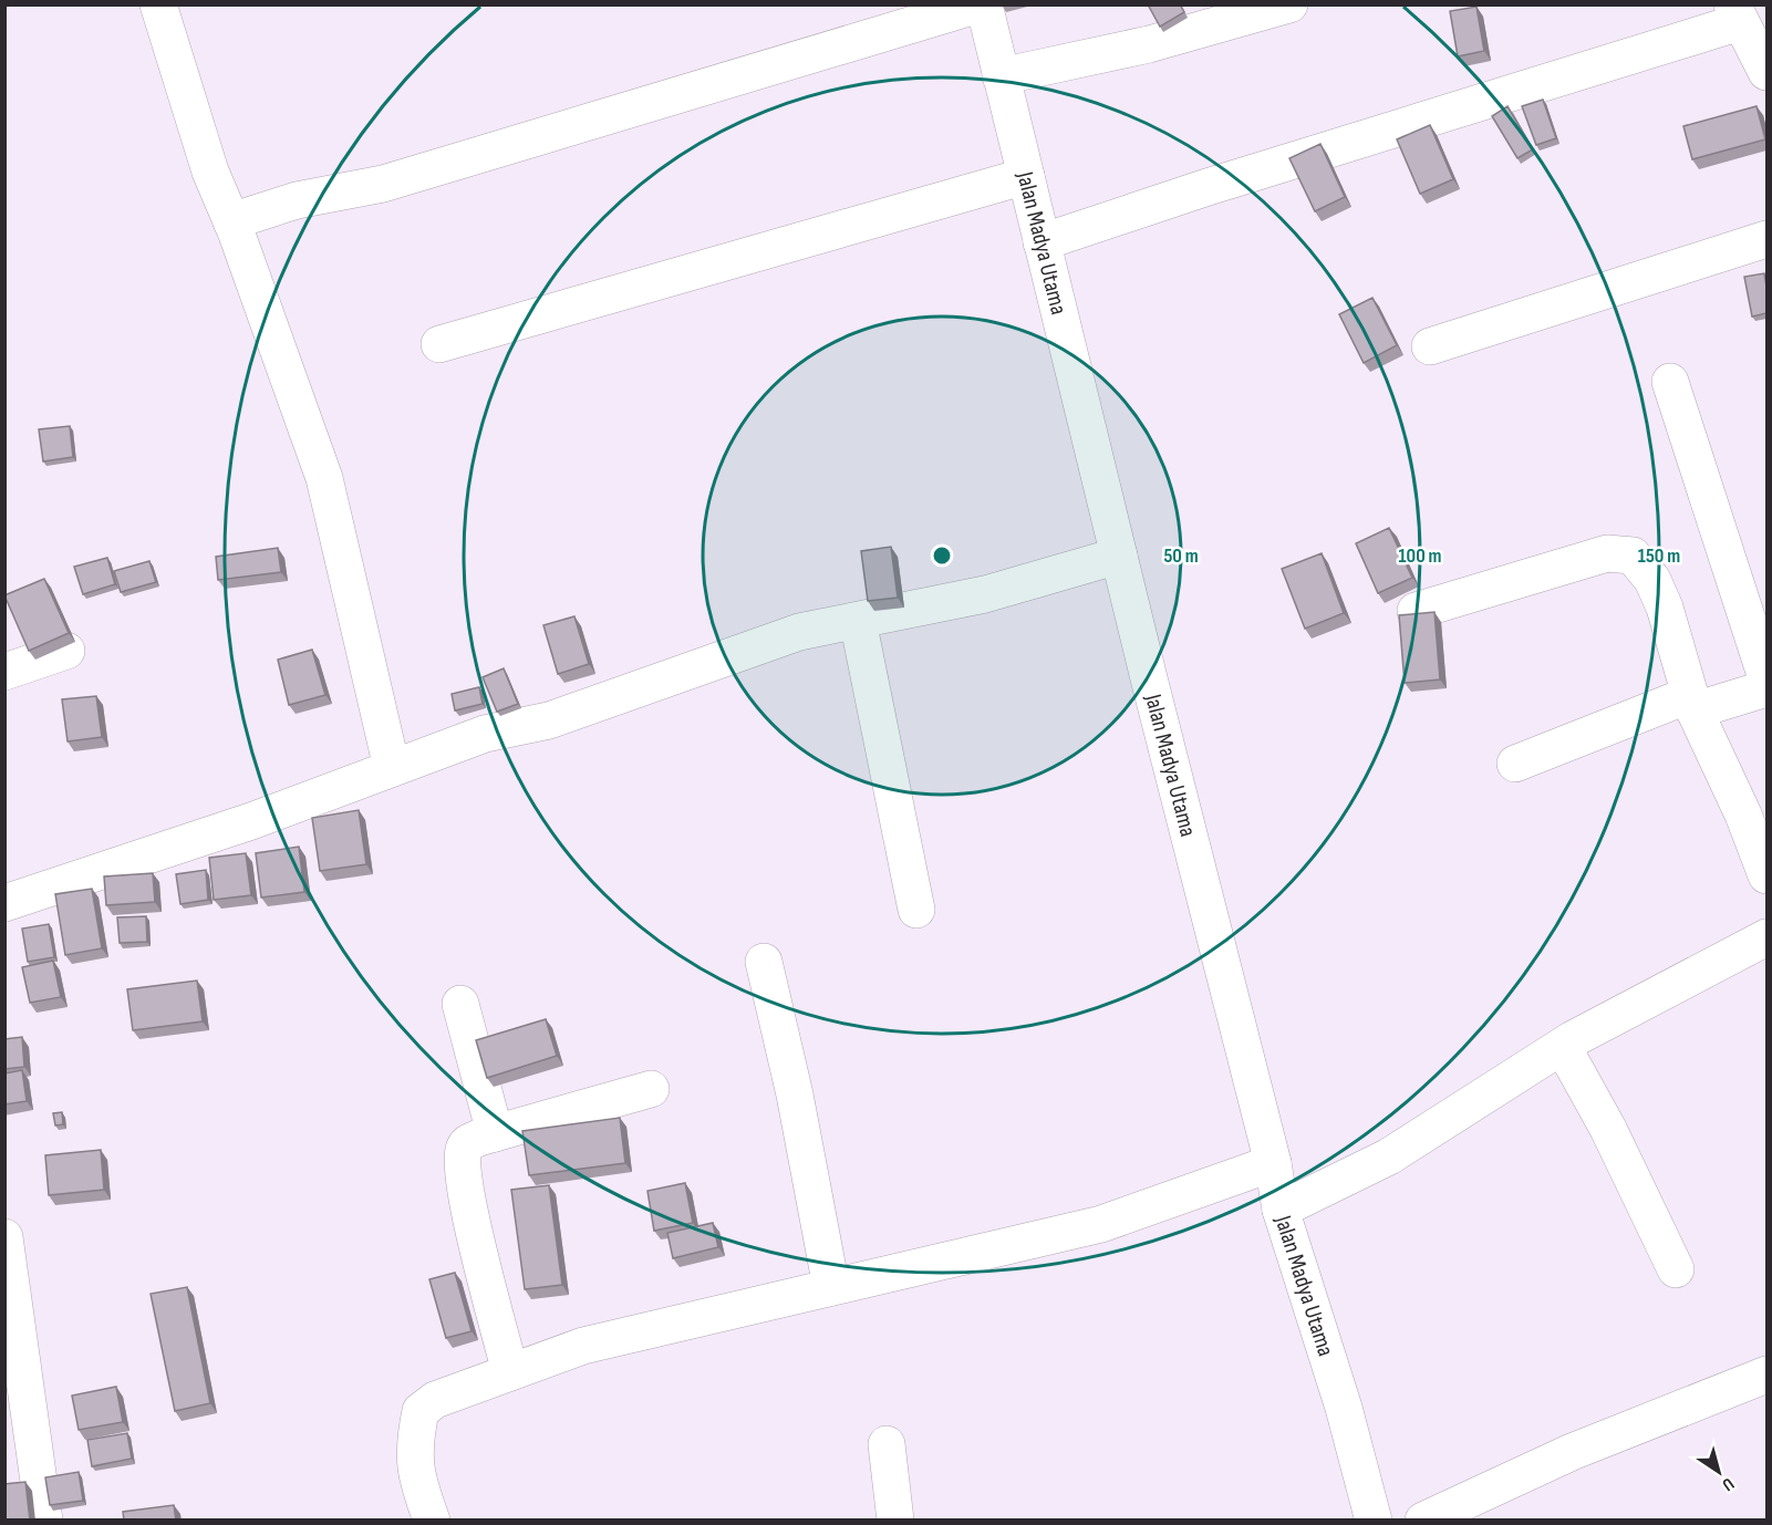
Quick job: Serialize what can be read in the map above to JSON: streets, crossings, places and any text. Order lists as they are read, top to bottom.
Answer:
{
  "streets": {
    "street": ["Jalan Madya Utama"]
  },
  "north": "bottom right",
  "rings": ["50 m", "100 m", "150 m"]
}
